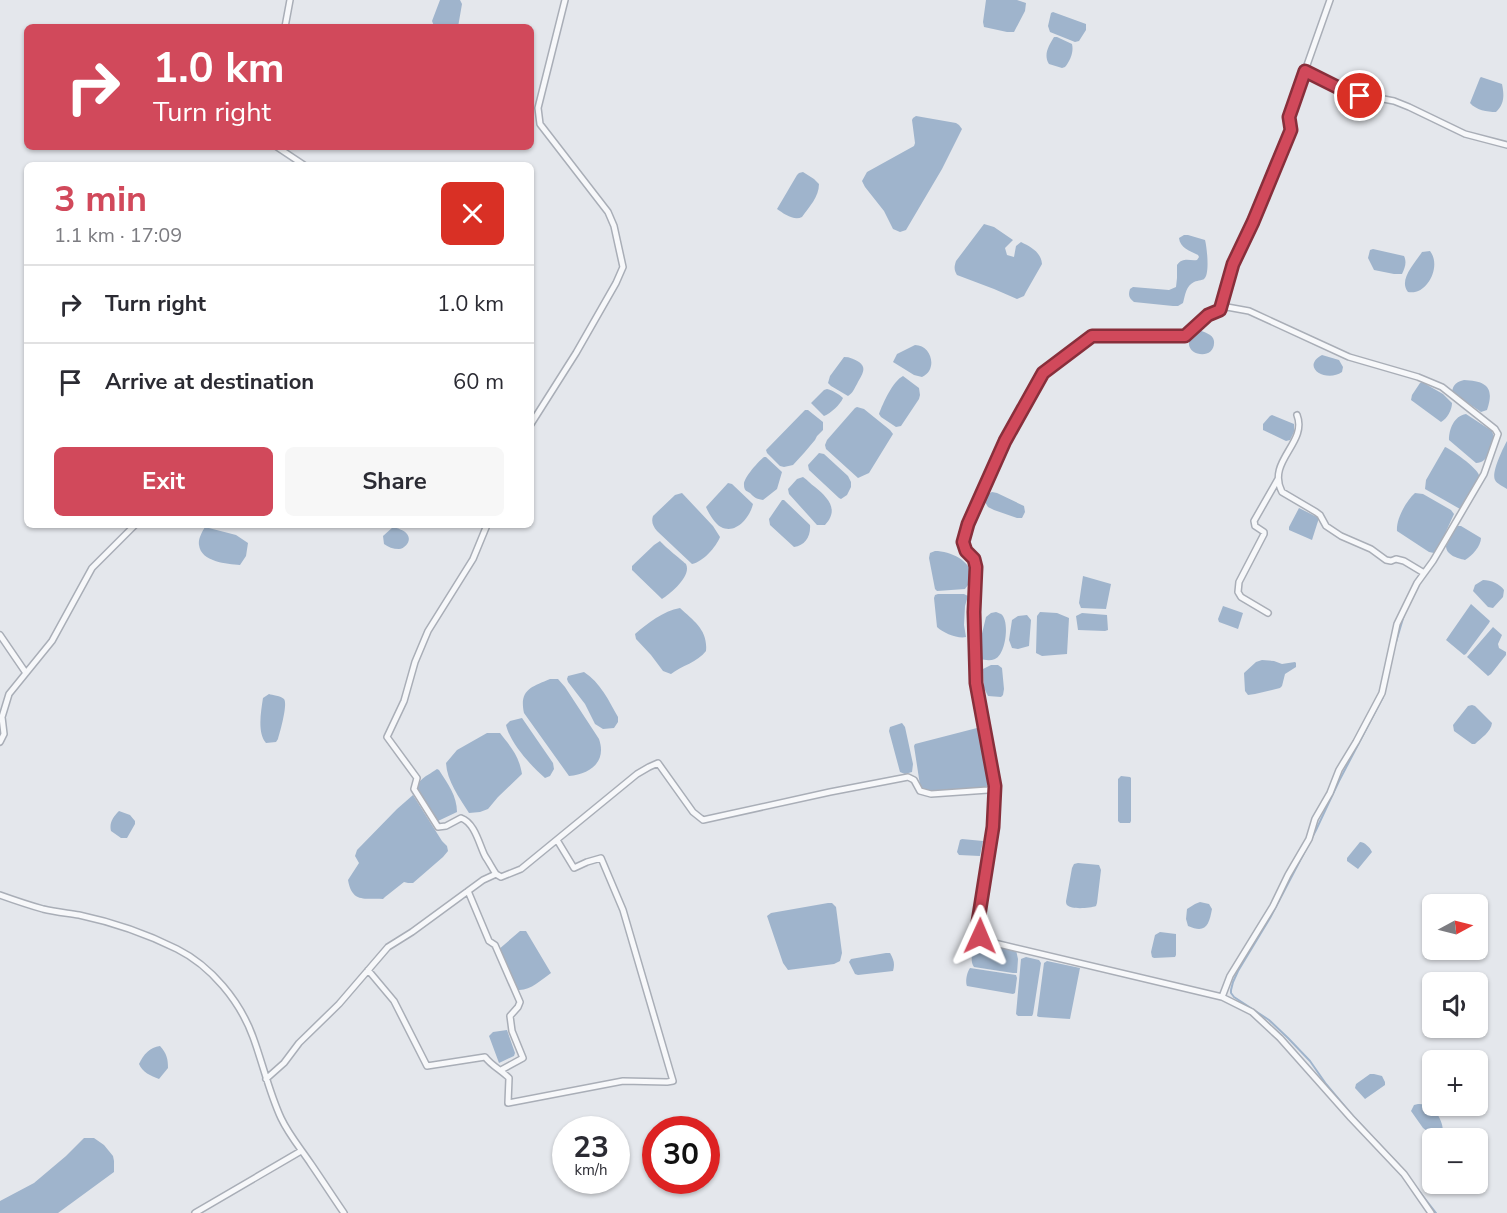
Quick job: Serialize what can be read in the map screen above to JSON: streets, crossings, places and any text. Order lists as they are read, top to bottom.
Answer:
{
  "north": "right",
  "page": {
    "turn": ["1.0 km", "Turn right"],
    "heading": ["3 min", "1.1 km · 17:09"],
    "list": [
      {
        "name": "Turn right",
        "value": "1.0 km"
      },
      {
        "name": "Arrive at destination",
        "value": "60 m"
      }
    ],
    "buttons": ["Exit", "Share"],
    "map_buttons": ["+", "−"],
    "speed": "23 km/h",
    "limit": "30"
  }
}
